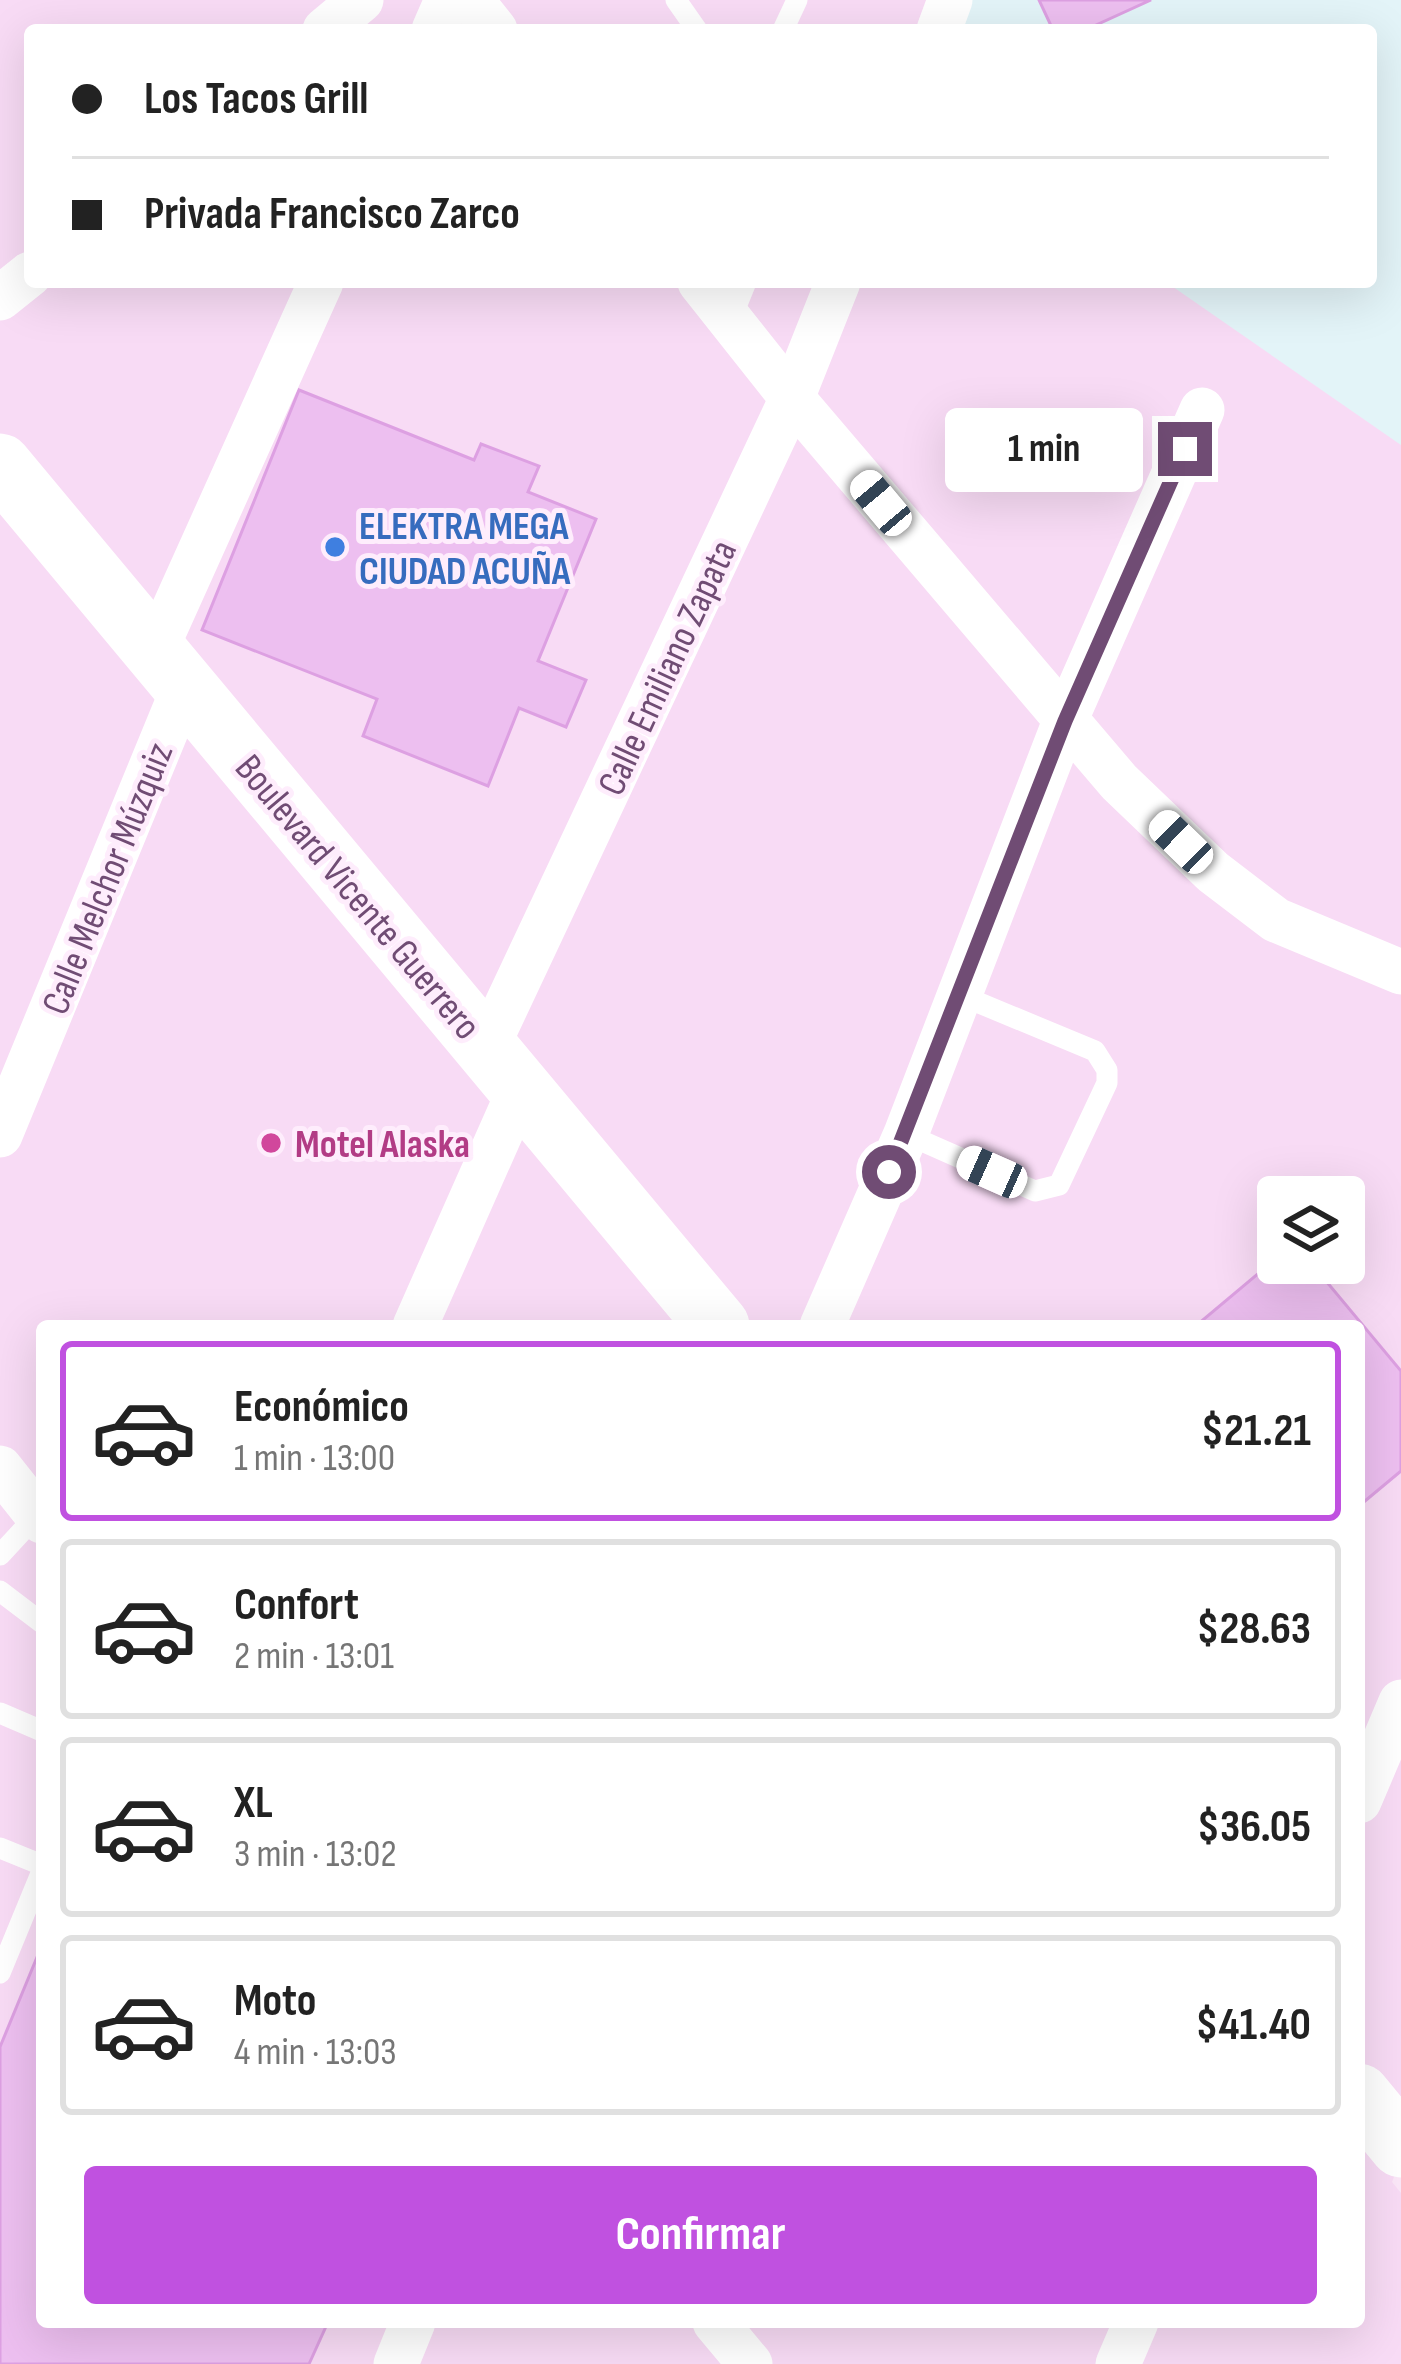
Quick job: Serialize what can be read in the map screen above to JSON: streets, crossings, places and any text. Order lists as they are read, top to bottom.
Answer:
{
  "streets": {
    "main road": ["Boulevard Vicente Guerrero"],
    "street": ["Calle Emiliano Zapata", "Calle Melchor Múzquiz"]
  },
  "crossings": [
    ["Calle Emiliano Zapata", "Boulevard Vicente Guerrero"],
    ["Calle Melchor Múzquiz", "Boulevard Vicente Guerrero"]
  ],
  "places": ["ELEKTRA MEGA CIUDAD ACUÑA", "Motel Alaska"],
  "page": {
    "banner": ["Los Tacos Grill", "Privada Francisco Zarco"],
    "bubble": "1 min",
    "list": [
      {
        "name": "Económico",
        "note": "1 min · 13:00",
        "value": "$21.21"
      },
      {
        "name": "Confort",
        "note": "2 min · 13:01",
        "value": "$28.63"
      },
      {
        "name": "XL",
        "note": "3 min · 13:02",
        "value": "$36.05"
      },
      {
        "name": "Moto",
        "note": "4 min · 13:03",
        "value": "$41.40"
      }
    ],
    "buttons": "Confirmar"
  }
}
